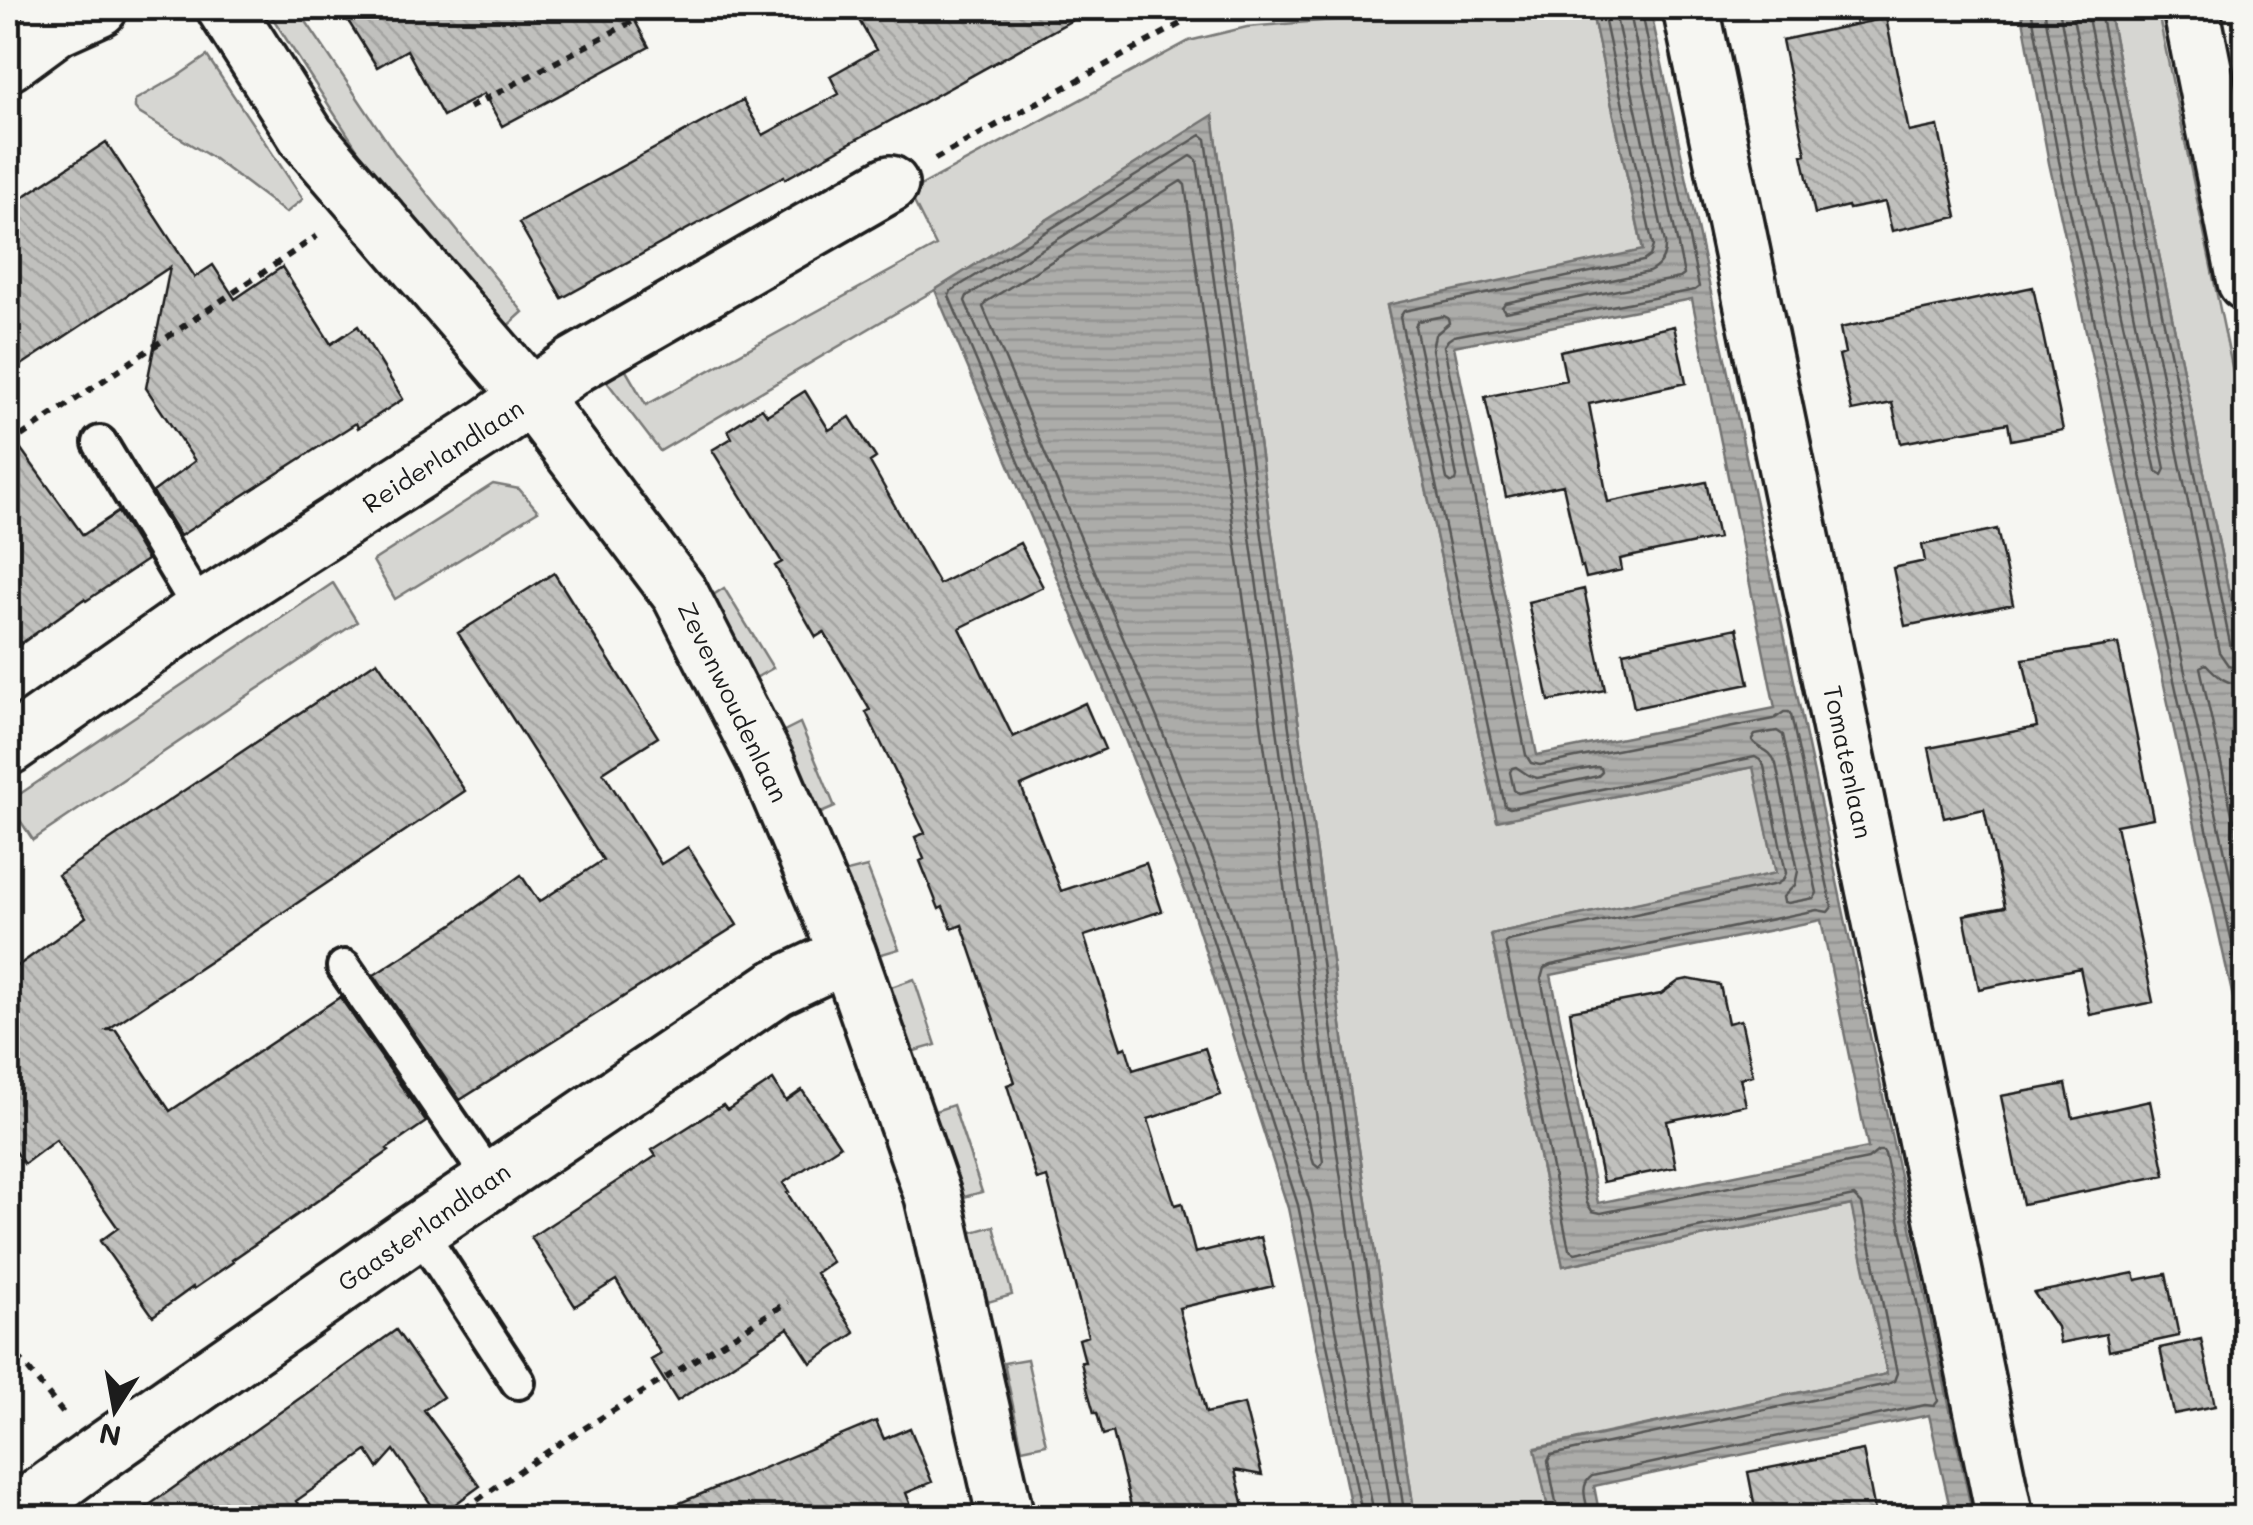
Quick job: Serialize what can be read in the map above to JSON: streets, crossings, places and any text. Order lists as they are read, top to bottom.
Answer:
{
  "streets": {
    "street": [
      "Reiderlandlaan",
      "Zevenwoudenlaan",
      "Tomatenlaan",
      "Gaasterlandlaan"
    ]
  },
  "crossings": [
    ["Reiderlandlaan", "Zevenwoudenlaan"],
    ["Zevenwoudenlaan", "Gaasterlandlaan"]
  ],
  "north": "bottom"
}
